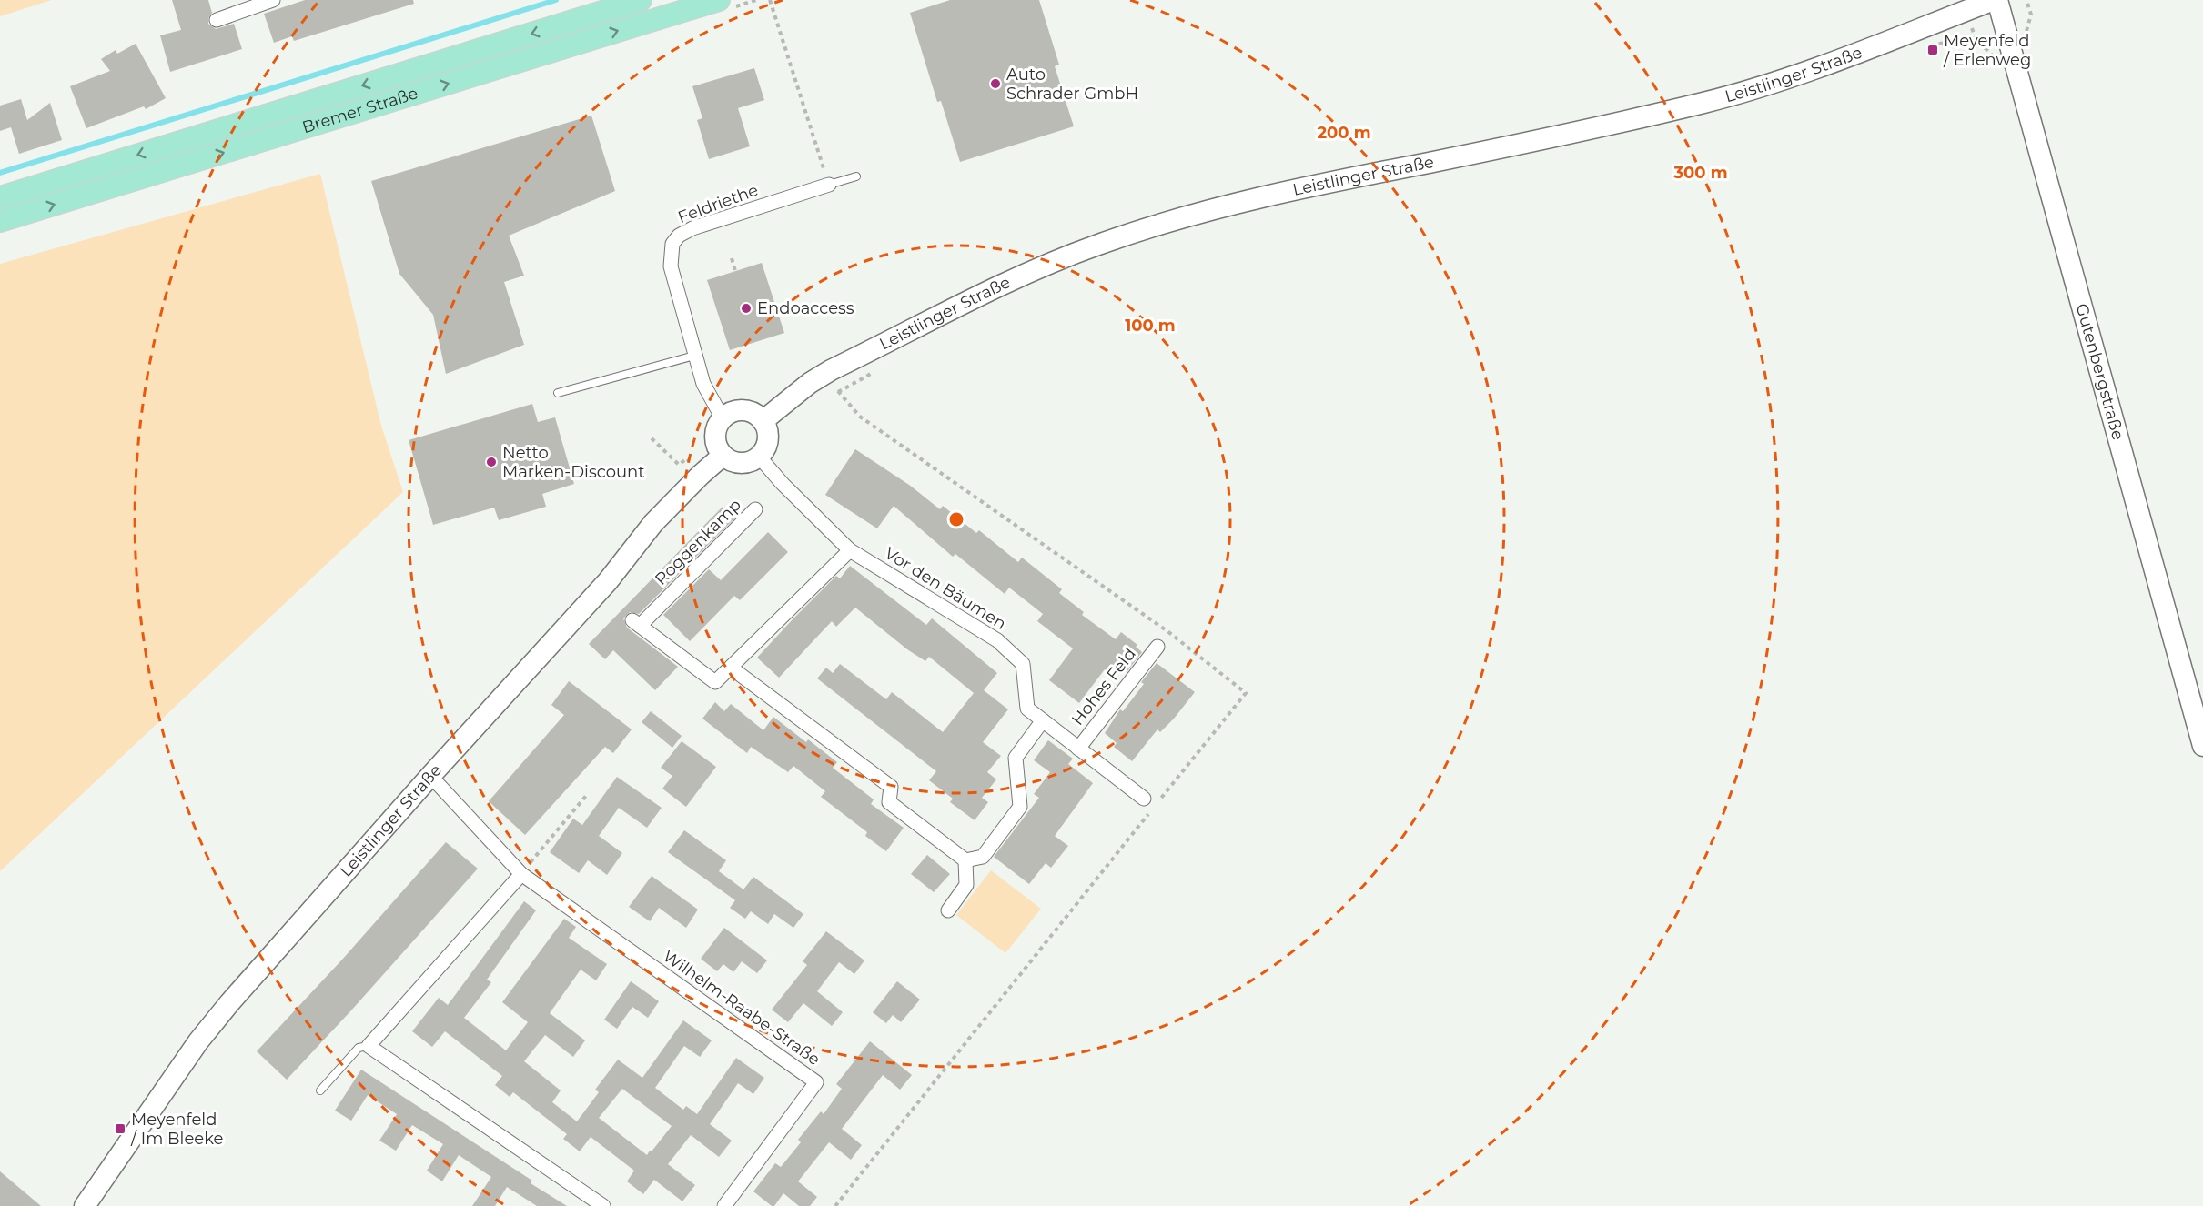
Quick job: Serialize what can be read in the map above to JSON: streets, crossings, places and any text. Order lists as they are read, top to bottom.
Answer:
{
  "streets": {
    "main road": ["Bremer Straße"],
    "street": [
      "Leistlinger Straße",
      "Feldriethe",
      "Gutenbergstraße",
      "Roggenkamp",
      "Vor den Bäumen",
      "Hohes Feld",
      "Wilhelm-Raabe-Straße"
    ]
  },
  "crossings": [
    ["Leistlinger Straße", "Feldriethe"],
    ["Leistlinger Straße", "Gutenbergstraße"],
    ["Leistlinger Straße", "Vor den Bäumen"],
    ["Leistlinger Straße", "Wilhelm-Raabe-Straße"],
    ["Feldriethe", "Vor den Bäumen"],
    ["Roggenkamp", "Vor den Bäumen"],
    ["Vor den Bäumen", "Hohes Feld"]
  ],
  "places": {
    "transit": ["Meyenfeld / Erlenweg", "Meyenfeld / Im Bleeke"],
    "other": ["Auto Schrader GmbH", "Endoaccess", "Netto Marken-Discount"]
  },
  "rings": ["200 m", "300 m", "100 m"]
}
